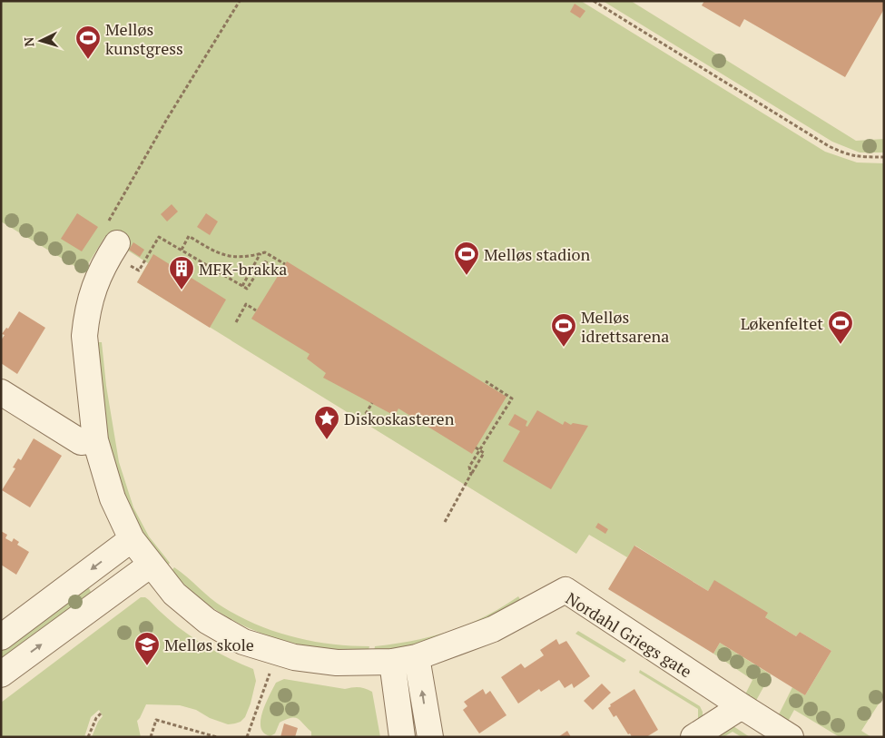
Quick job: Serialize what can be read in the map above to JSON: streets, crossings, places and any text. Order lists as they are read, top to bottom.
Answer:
{
  "streets": {
    "street": ["Nordahl Griegs gate"]
  },
  "places": {
    "sports": [
      "Melløs kunstgress",
      "Melløs stadion",
      "Løkenfeltet",
      "Melløs idrettsarena"
    ],
    "building": ["MFK-brakka"],
    "place": ["Diskoskasteren"],
    "school or university": ["Melløs skole"]
  },
  "north": "left"
}
